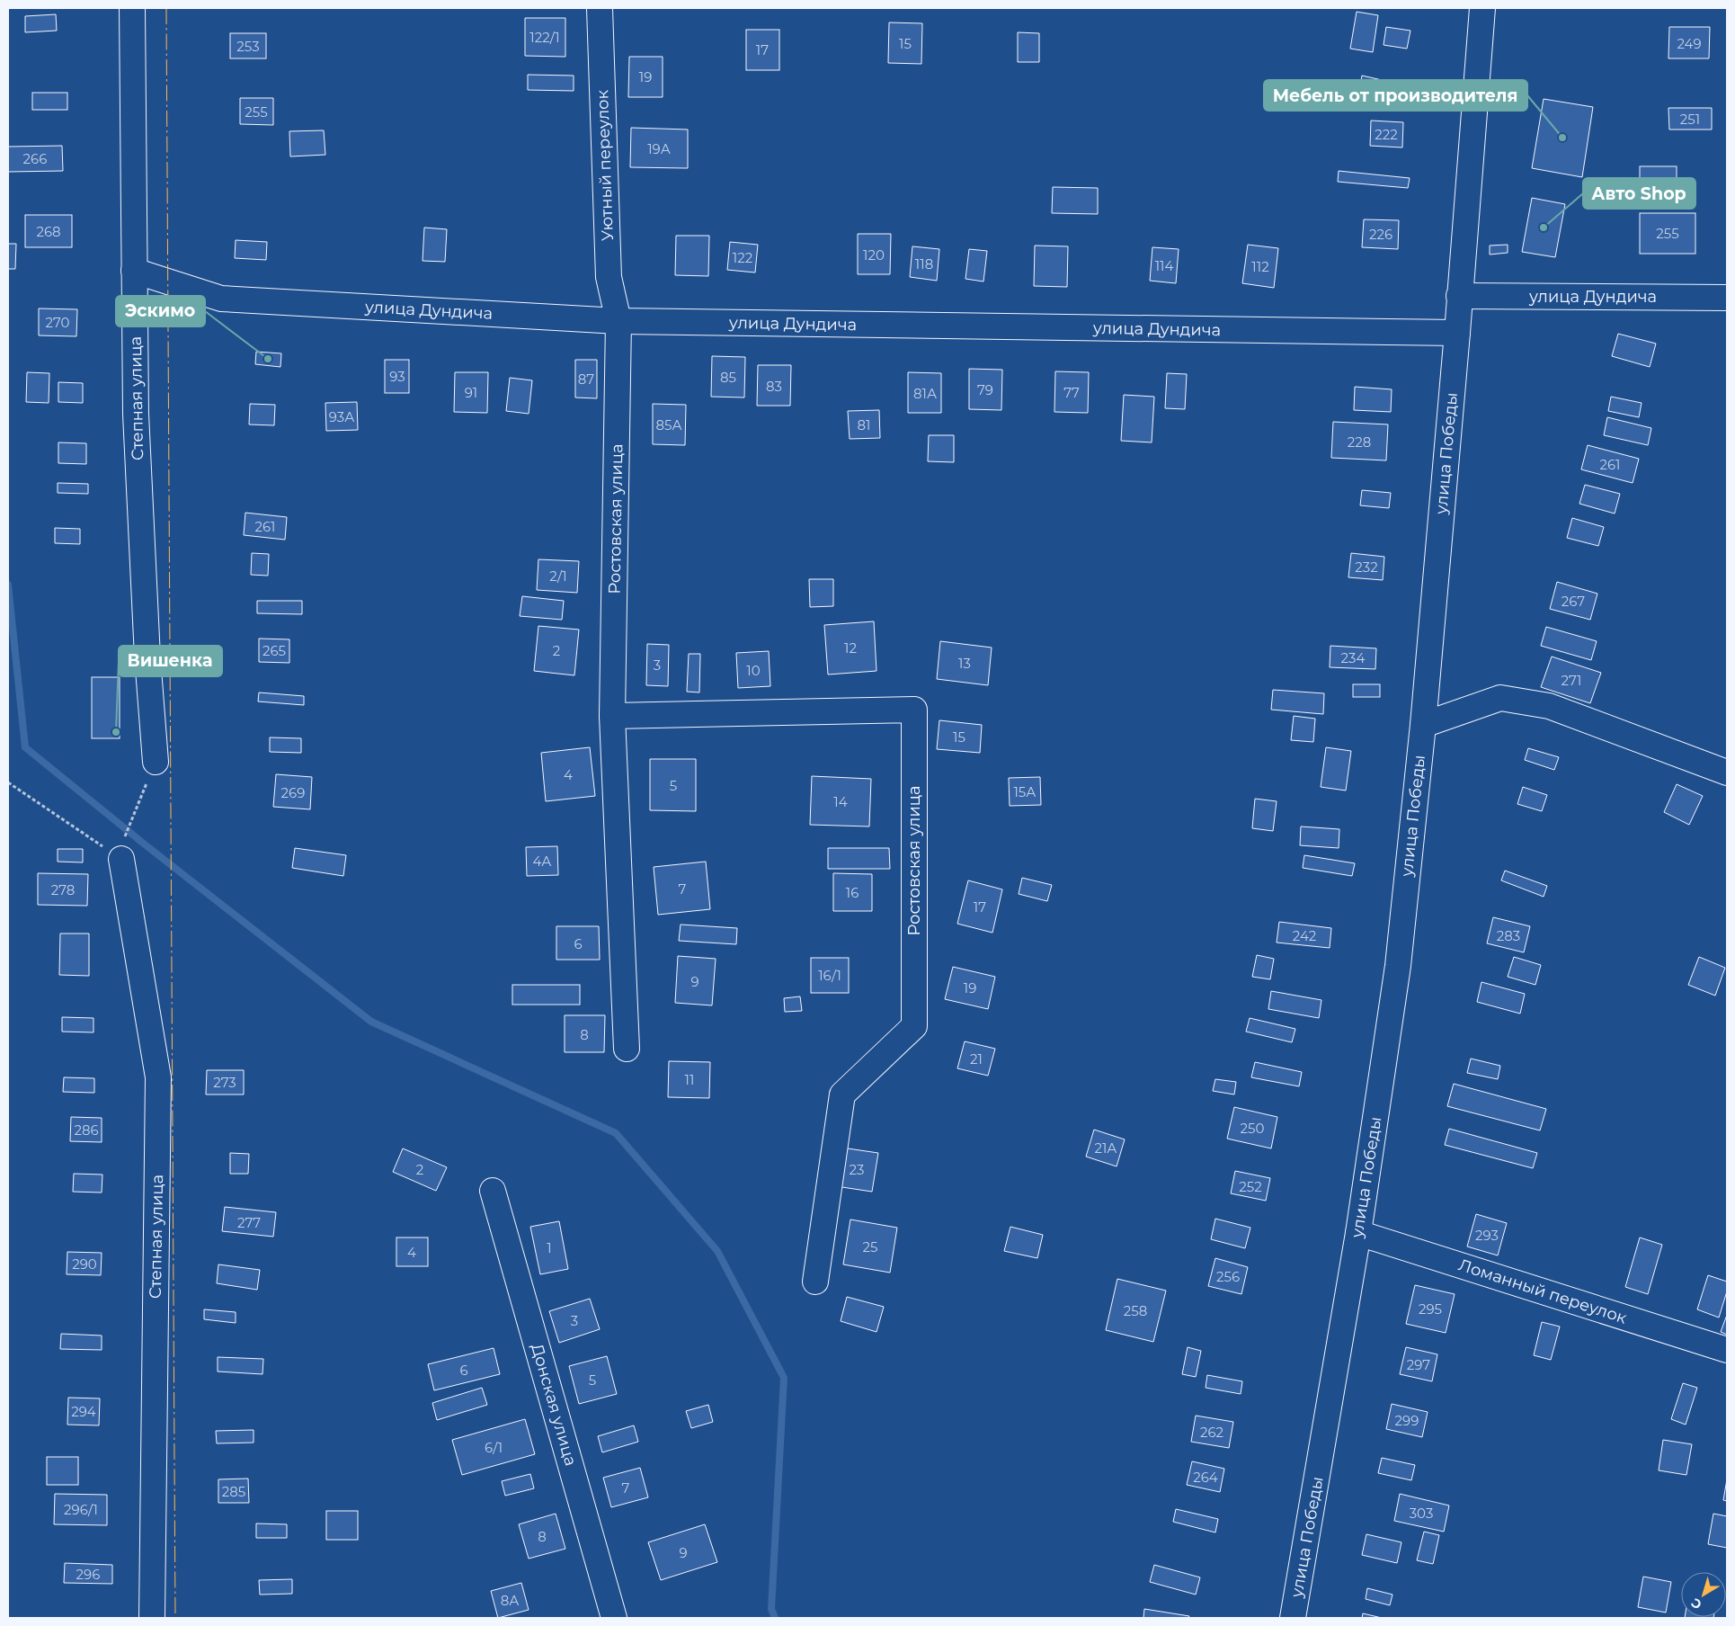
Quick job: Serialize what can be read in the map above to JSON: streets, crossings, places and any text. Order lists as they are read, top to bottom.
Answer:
{
  "streets": {
    "street": [
      "Уютный переулок",
      "улица Дундича",
      "Степная улица",
      "улица Победы",
      "Ростовская улица",
      "Ломанный переулок",
      "Донская улица"
    ]
  },
  "crossings": [
    ["Уютный переулок", "улица Дундича"],
    ["Уютный переулок", "Ростовская улица"],
    ["улица Дундича", "Степная улица"],
    ["улица Дундича", "улица Победы"],
    ["улица Дундича", "Ростовская улица"],
    ["улица Победы", "Ломанный переулок"]
  ],
  "places": [
    "Мебель от производителя",
    "Авто Shop",
    "Эскимо",
    "Вишенка"
  ],
  "house_numbers": [
    "122/1",
    "15",
    "249",
    "253",
    "17",
    "19",
    "255",
    "251",
    "222",
    "19А",
    "266",
    "268",
    "255",
    "226",
    "120",
    "122",
    "118",
    "114",
    "112",
    "270",
    "93",
    "85",
    "87",
    "83",
    "79",
    "91",
    "77",
    "81А",
    "93А",
    "85А",
    "81",
    "228",
    "261",
    "261",
    "232",
    "2/1",
    "267",
    "12",
    "265",
    "2",
    "234",
    "13",
    "3",
    "10",
    "271",
    "15",
    "4",
    "5",
    "15А",
    "269",
    "14",
    "4А",
    "7",
    "278",
    "16",
    "17",
    "242",
    "283",
    "6",
    "16/1",
    "9",
    "19",
    "8",
    "21",
    "11",
    "273",
    "250",
    "286",
    "21А",
    "2",
    "23",
    "252",
    "277",
    "293",
    "25",
    "1",
    "4",
    "290",
    "256",
    "295",
    "258",
    "3",
    "297",
    "6",
    "5",
    "294",
    "299",
    "262",
    "6/1",
    "264",
    "7",
    "285",
    "296/1",
    "303",
    "8",
    "9",
    "296",
    "8А"
  ],
  "north": "bottom left"
}
